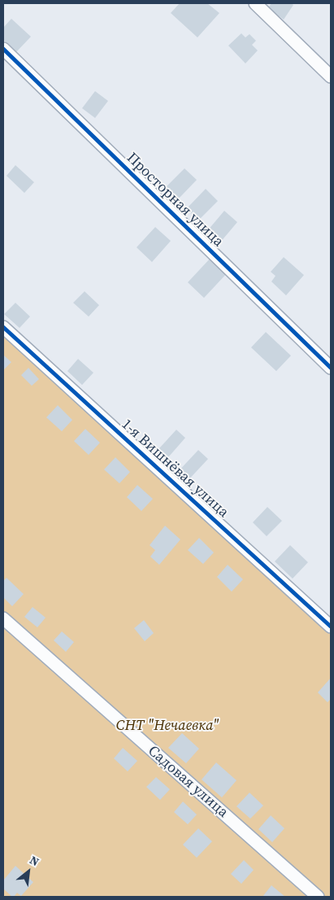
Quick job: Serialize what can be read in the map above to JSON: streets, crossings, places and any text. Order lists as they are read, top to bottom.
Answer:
{
  "streets": {
    "street": ["Просторная улица", "1-я Вишнёвая улица", "Садовая улица"]
  },
  "parks": ["СНТ \"Нечаевка\""],
  "north": "top right"
}
